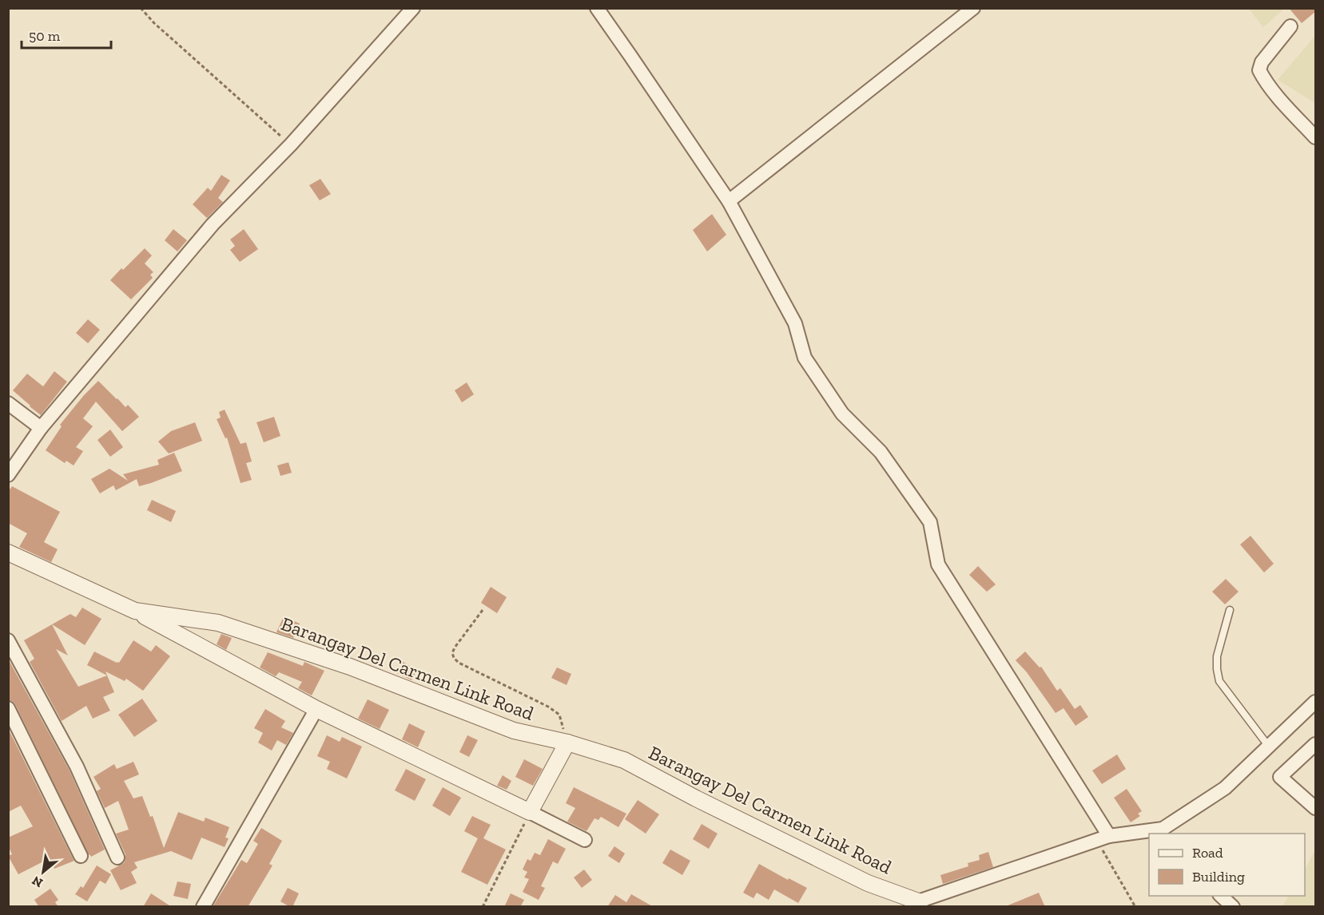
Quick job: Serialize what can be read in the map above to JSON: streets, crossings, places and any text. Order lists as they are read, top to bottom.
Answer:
{
  "streets": {
    "street": ["Barangay Del Carmen Link Road"]
  },
  "legend": ["Road", "Building"],
  "scale_bar": "50 m",
  "north": "bottom left"
}
